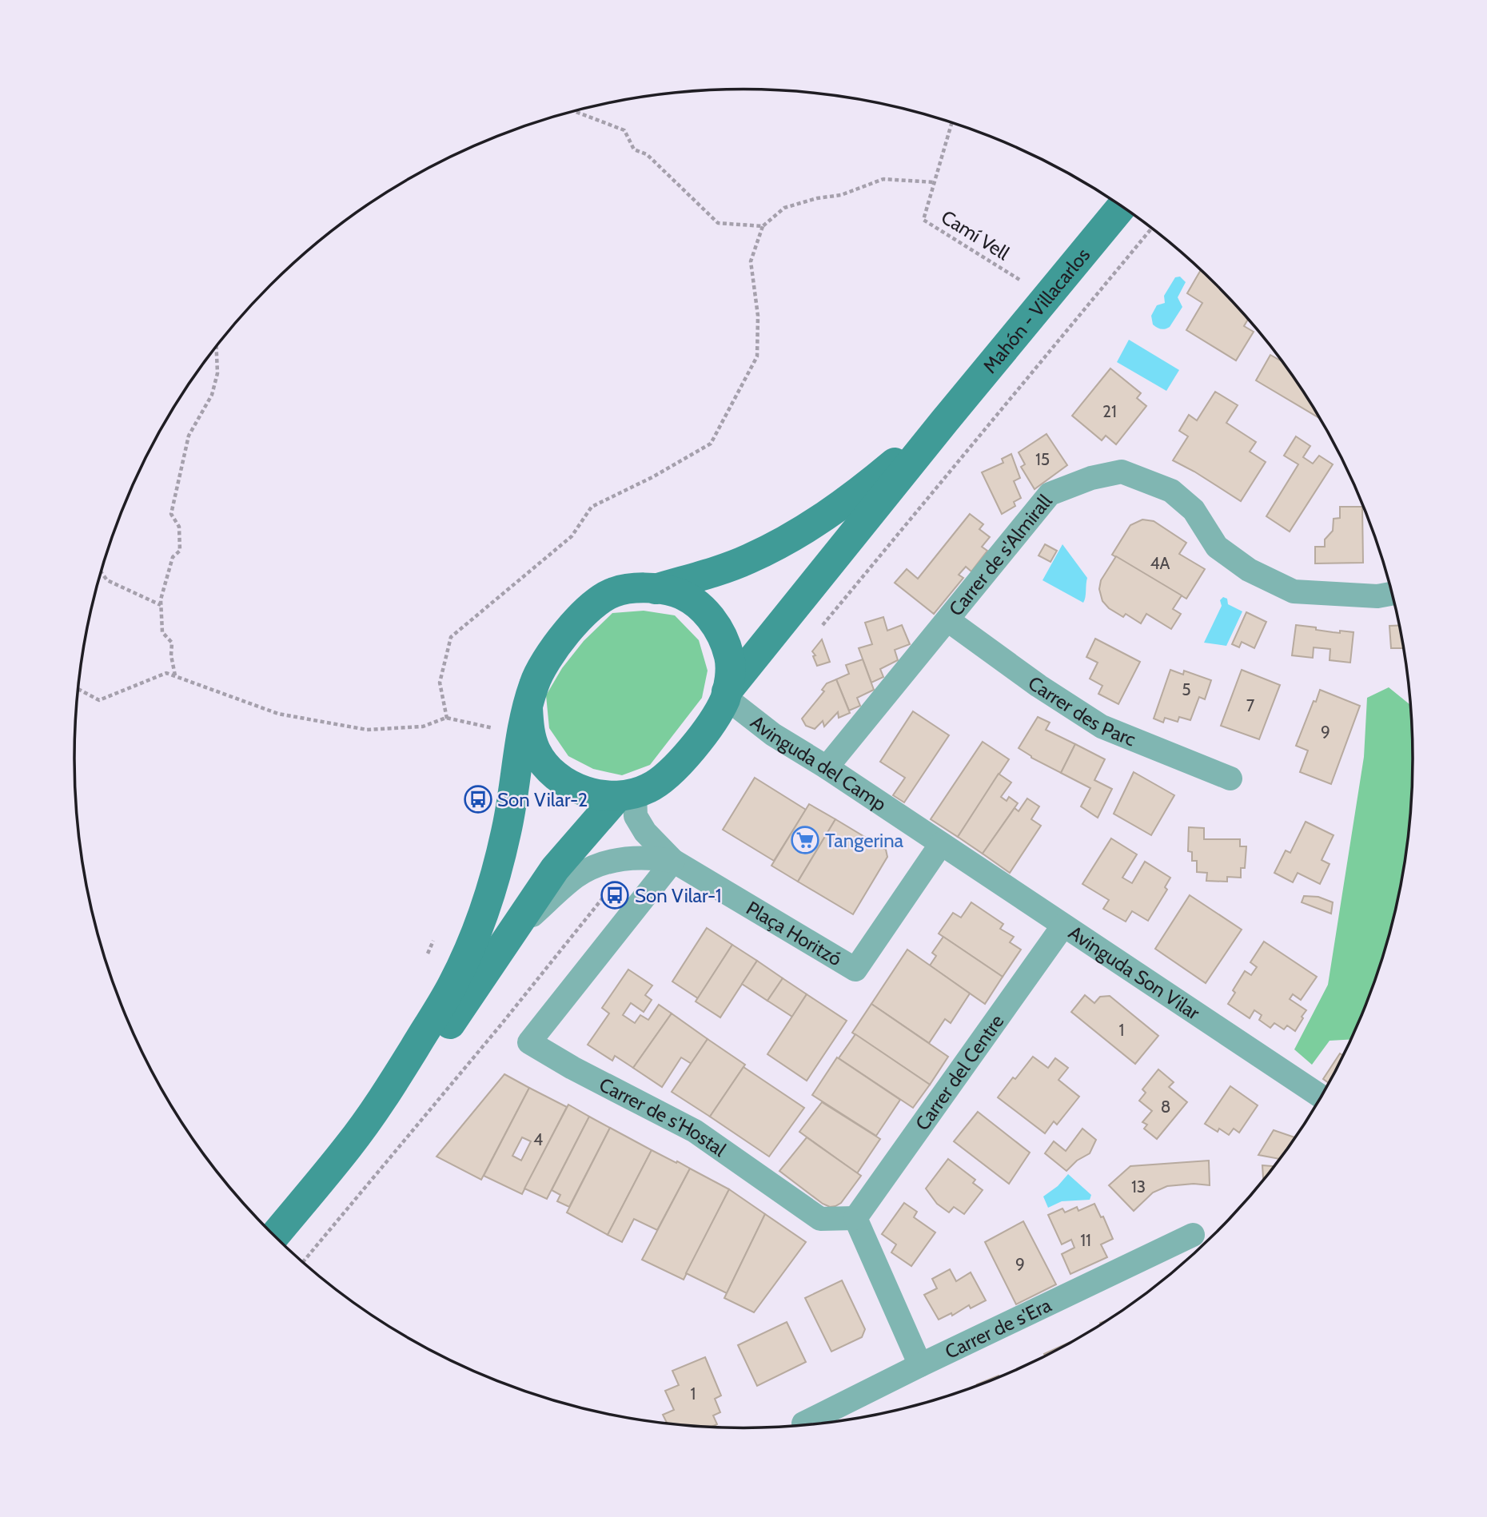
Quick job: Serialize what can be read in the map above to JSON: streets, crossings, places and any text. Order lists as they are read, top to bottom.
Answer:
{
  "streets": {
    "main road": ["Mahón - Villacarlos"],
    "street": [
      "Carrer de s'Almirall",
      "Carrer des Parc",
      "Avinguda del Camp",
      "Plaça Horitzó",
      "Avinguda Son Vilar",
      "Carrer del Centre",
      "Carrer de s'Hostal",
      "Carrer de s'Era"
    ],
    "path": ["Camí Vell"]
  },
  "crossings": [
    ["Camí Vell", "Mahón - Villacarlos"],
    ["Carrer de s'Almirall", "Carrer des Parc"],
    ["Carrer de s'Almirall", "Avinguda del Camp"],
    ["Avinguda del Camp", "Plaça Horitzó"],
    ["Avinguda del Camp", "Avinguda Son Vilar"],
    ["Plaça Horitzó", "Avinguda Son Vilar"],
    ["Plaça Horitzó", "Carrer de s'Hostal"],
    ["Avinguda Son Vilar", "Carrer del Centre"],
    ["Carrer del Centre", "Carrer de s'Hostal"]
  ],
  "places": {
    "bus stop": ["Son Vilar-2", "Son Vilar-1"],
    "supermarket": ["Tangerina"]
  },
  "house_numbers": [
    "21",
    "15",
    "4A",
    "5",
    "7",
    "9",
    "1",
    "8",
    "4",
    "13",
    "11",
    "9",
    "1"
  ]
}
